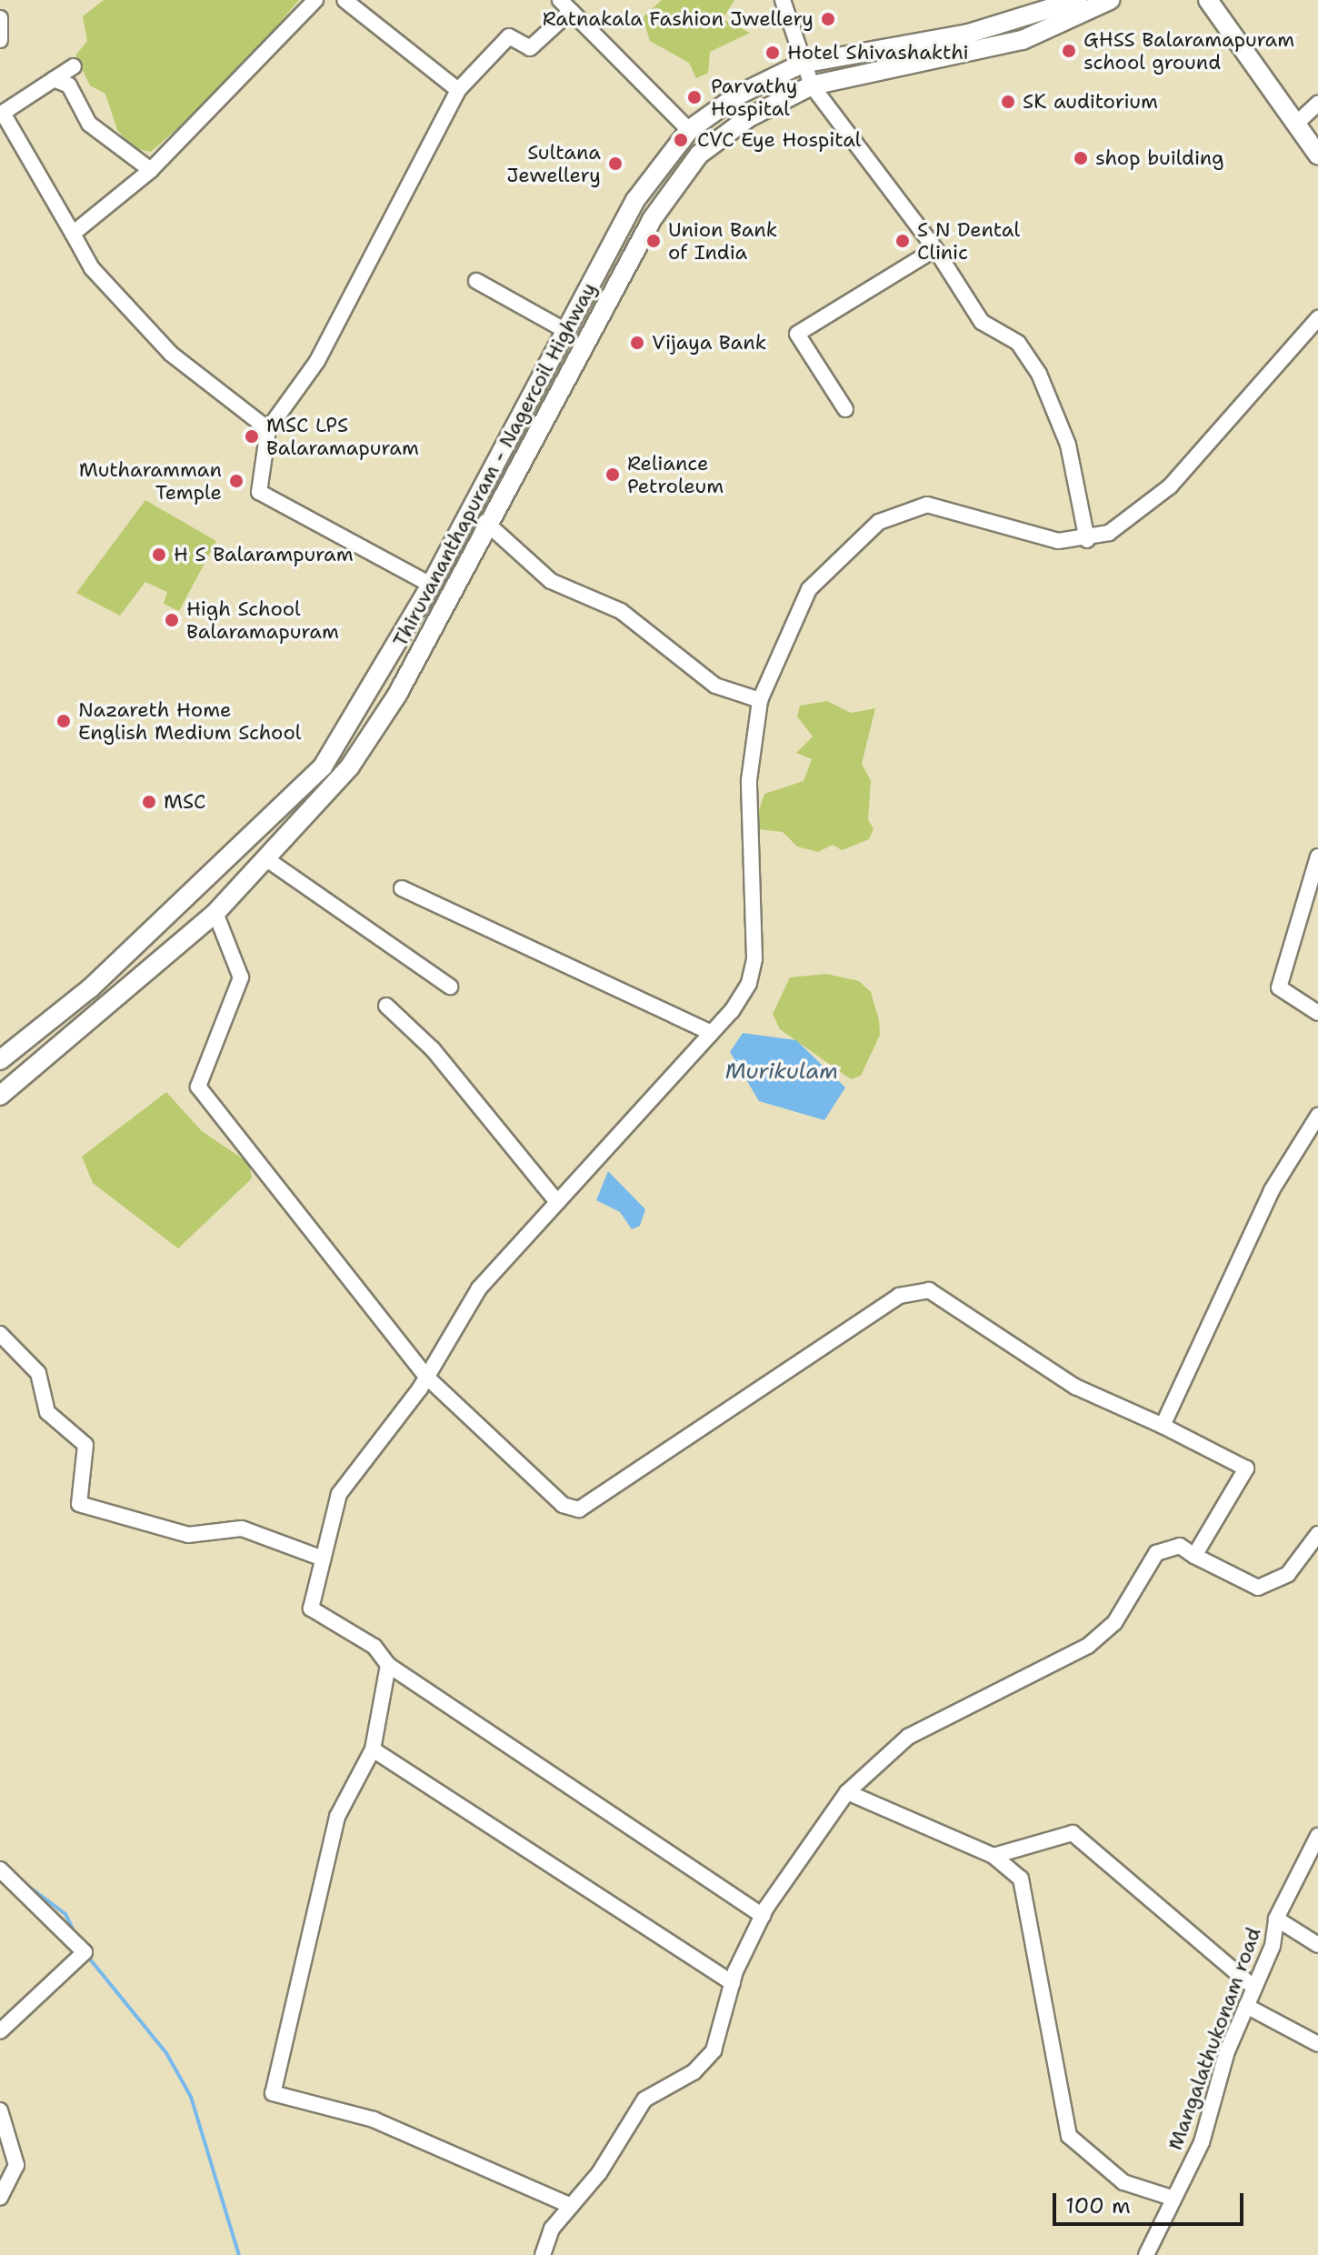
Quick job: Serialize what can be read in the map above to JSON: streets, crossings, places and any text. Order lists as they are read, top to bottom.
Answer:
{
  "streets": {
    "main road": ["Thiruvananthapuram - Nagercoil Highway"],
    "street": ["Mangalathukonam road"]
  },
  "water": ["Murikulam"],
  "places": [
    "Ratnakala Fashion Jwellery",
    "GHSS Balaramapuram school ground",
    "Hotel Shivashakthi",
    "Parvathy Hospital",
    "SK auditorium",
    "CVC Eye Hospital",
    "shop building",
    "Sultana Jewellery",
    "Union Bank of India",
    "S N Dental Clinic",
    "Vijaya Bank",
    "MSC LPS Balaramapuram",
    "Reliance Petroleum",
    "Mutharamman Temple",
    "H S Balarampuram",
    "High School Balaramapuram",
    "Nazareth Home English Medium School",
    "MSC"
  ],
  "scale_bar": "100 m"
}
